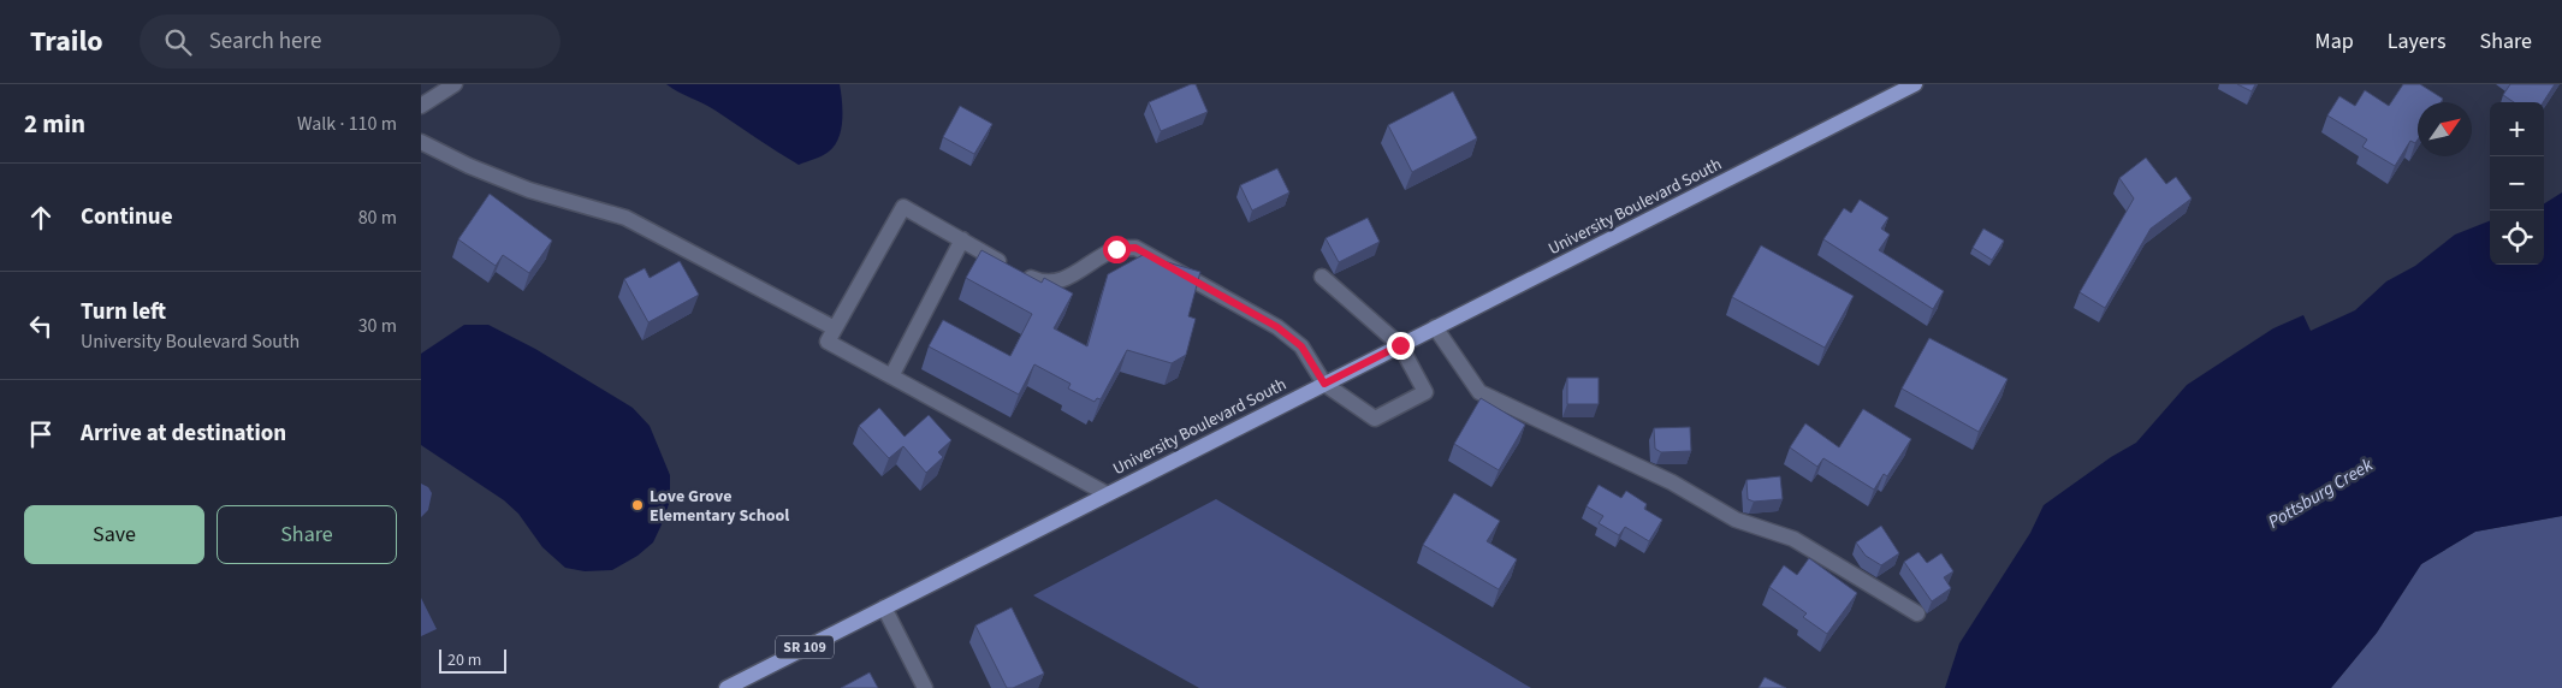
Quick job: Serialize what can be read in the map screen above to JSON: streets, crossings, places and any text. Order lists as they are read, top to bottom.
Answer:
{
  "streets": {
    "main road": ["University Boulevard South", "SR 109"]
  },
  "water": ["Pottsburg Creek"],
  "places": ["Love Grove Elementary School"],
  "scale_bar": "20 m",
  "north": "top right",
  "page": {
    "header": "Trailo",
    "search": "Search here",
    "nav": ["Map", "Layers", "Share"],
    "heading": ["2 min", "Walk · 110 m"],
    "map_buttons": ["+", "−"],
    "list": [
      ["Continue", "80 m"],
      ["Turn left", "University Boulevard South", "30 m"],
      "Arrive at destination"
    ],
    "buttons": ["Save", "Share"],
    "scale": "20 m"
  }
}
